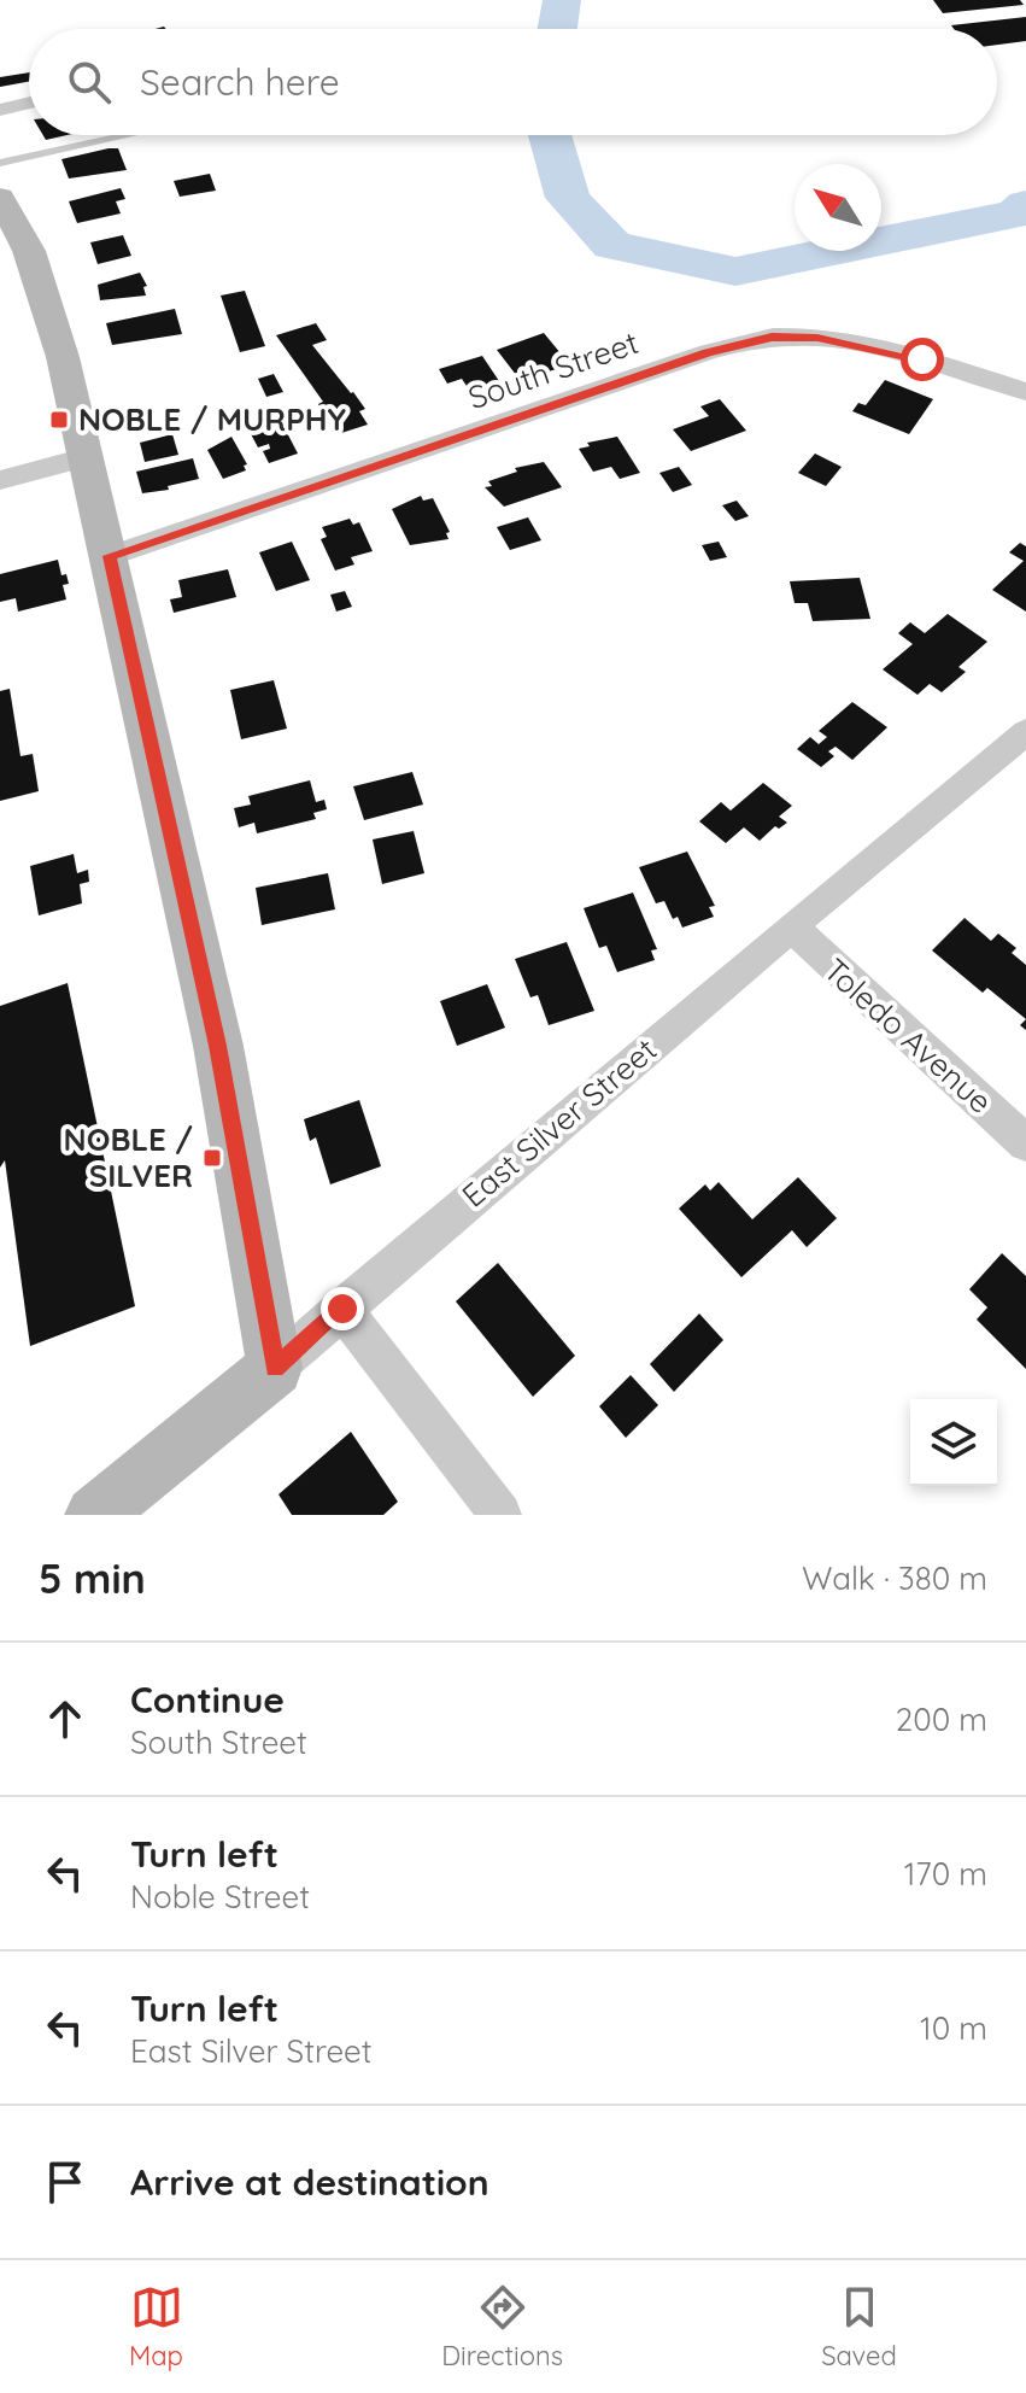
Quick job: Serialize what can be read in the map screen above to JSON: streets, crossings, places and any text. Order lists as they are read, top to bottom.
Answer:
{
  "streets": {
    "main road": ["East Silver Street"],
    "street": ["South Street", "Toledo Avenue"]
  },
  "crossings": [
    ["Toledo Avenue", "East Silver Street"]
  ],
  "places": {
    "transit": ["NOBLE / MURPHY", "NOBLE / SILVER"]
  },
  "north": "top left",
  "page": {
    "search": "Search here",
    "heading": ["5 min", "Walk · 380 m"],
    "list": [
      ["Continue", "South Street", "200 m"],
      ["Turn left", "Noble Street", "170 m"],
      ["Turn left", "East Silver Street", "10 m"],
      "Arrive at destination"
    ],
    "nav": ["Map", "Directions", "Saved"]
  }
}
